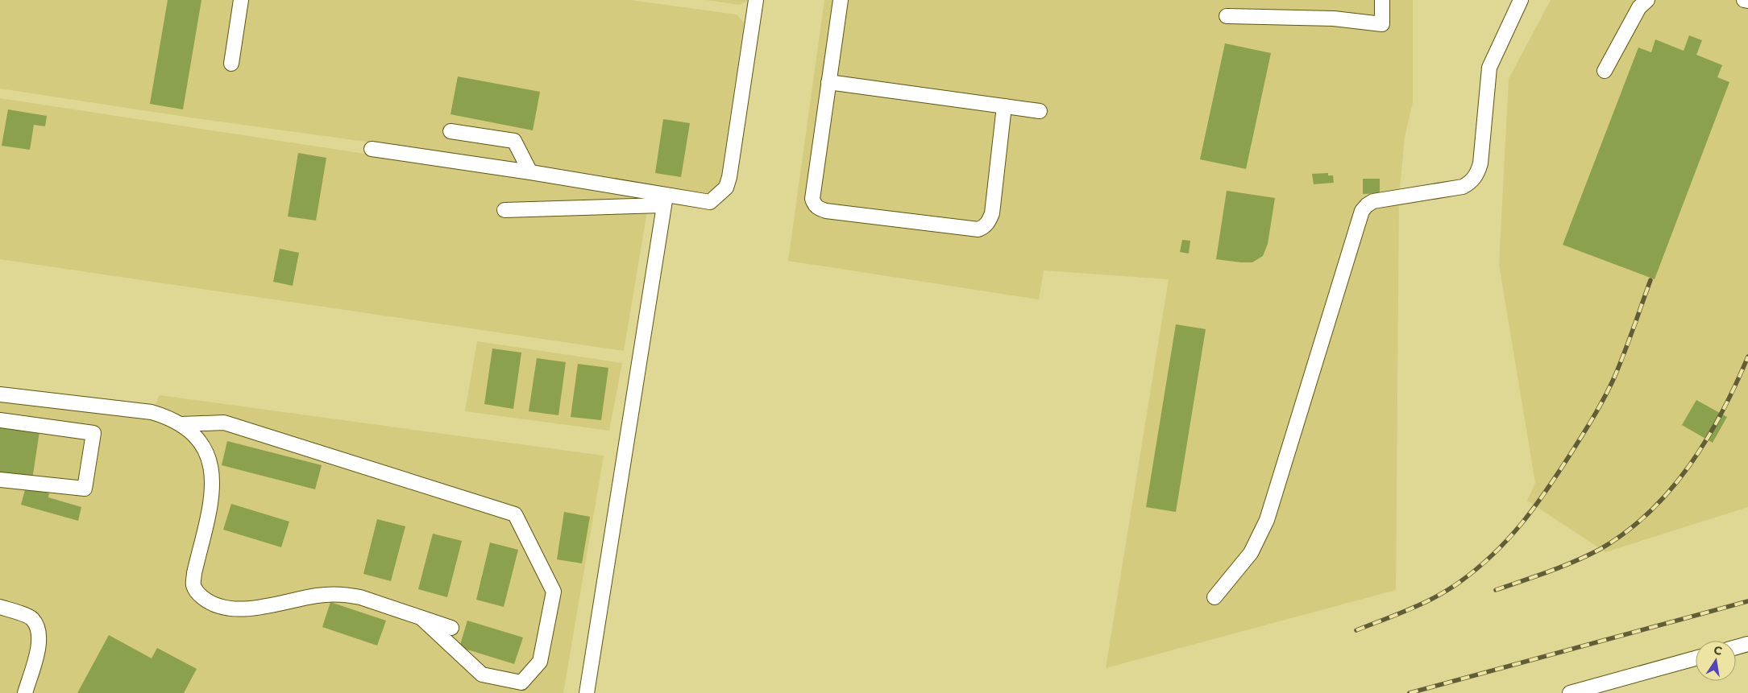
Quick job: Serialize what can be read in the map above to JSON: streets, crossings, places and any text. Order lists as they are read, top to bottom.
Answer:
{
  "north": "top"
}
